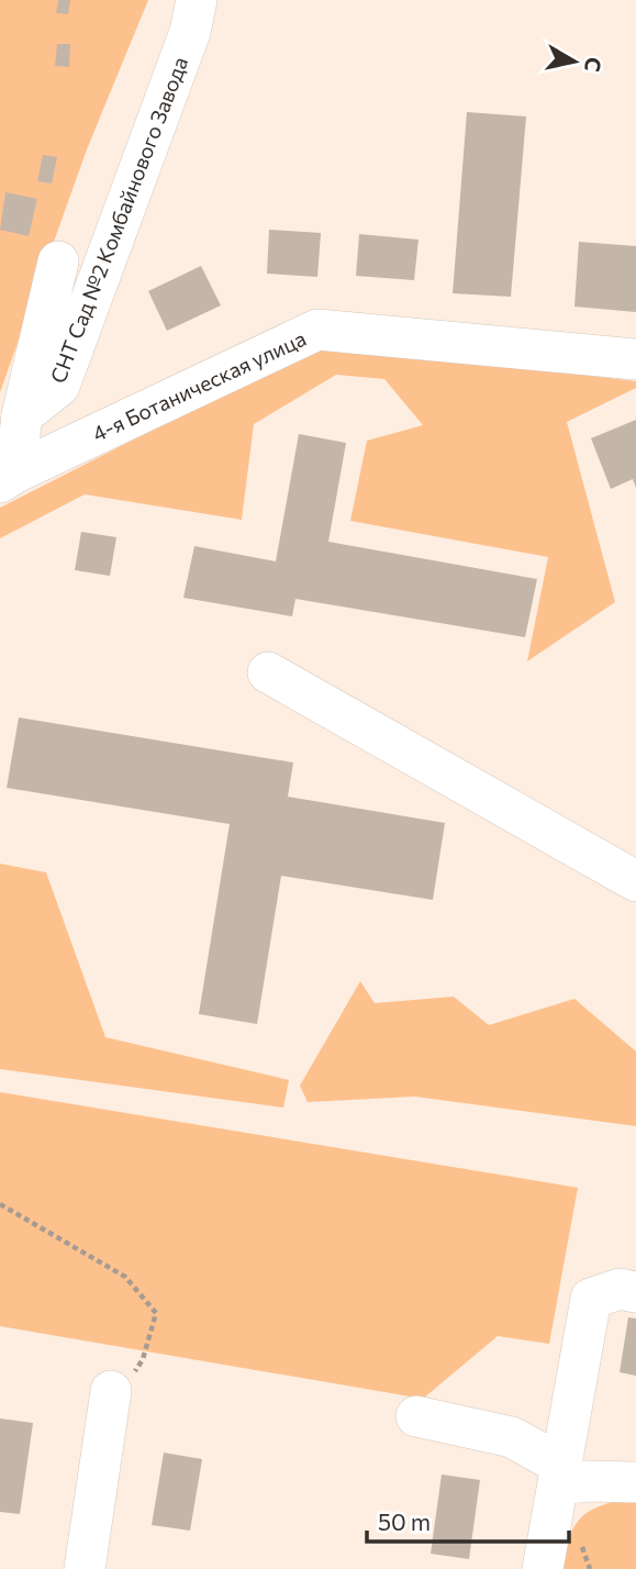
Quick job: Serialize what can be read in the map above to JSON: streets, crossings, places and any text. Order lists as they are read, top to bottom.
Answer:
{
  "streets": {
    "street": ["СНТ Сад №2 Комбайнового Завода", "4-я Ботаническая улица"]
  },
  "scale_bar": "50 m",
  "north": "right"
}
